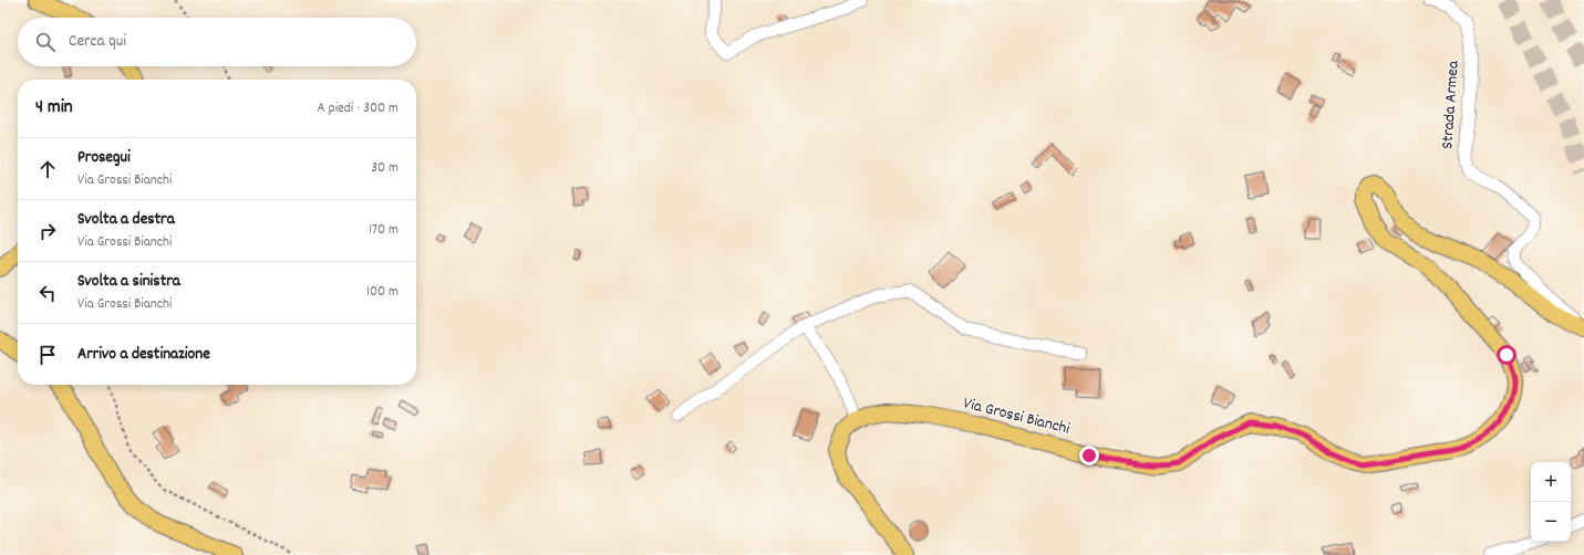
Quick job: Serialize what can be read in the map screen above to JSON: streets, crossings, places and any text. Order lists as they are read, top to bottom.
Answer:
{
  "streets": {
    "main road": ["Via Grossi Bianchi"],
    "street": ["Strada Armea"]
  },
  "crossings": [
    ["Strada Armea", "Via Grossi Bianchi"]
  ],
  "page": {
    "search": "Cerca qui",
    "heading": ["4 min", "A piedi · 300 m"],
    "list": [
      ["Prosegui", "Via Grossi Bianchi", "30 m"],
      ["Svolta a destra", "Via Grossi Bianchi", "170 m"],
      ["Svolta a sinistra", "Via Grossi Bianchi", "100 m"],
      "Arrivo a destinazione"
    ],
    "map_buttons": ["+", "−"]
  }
}
